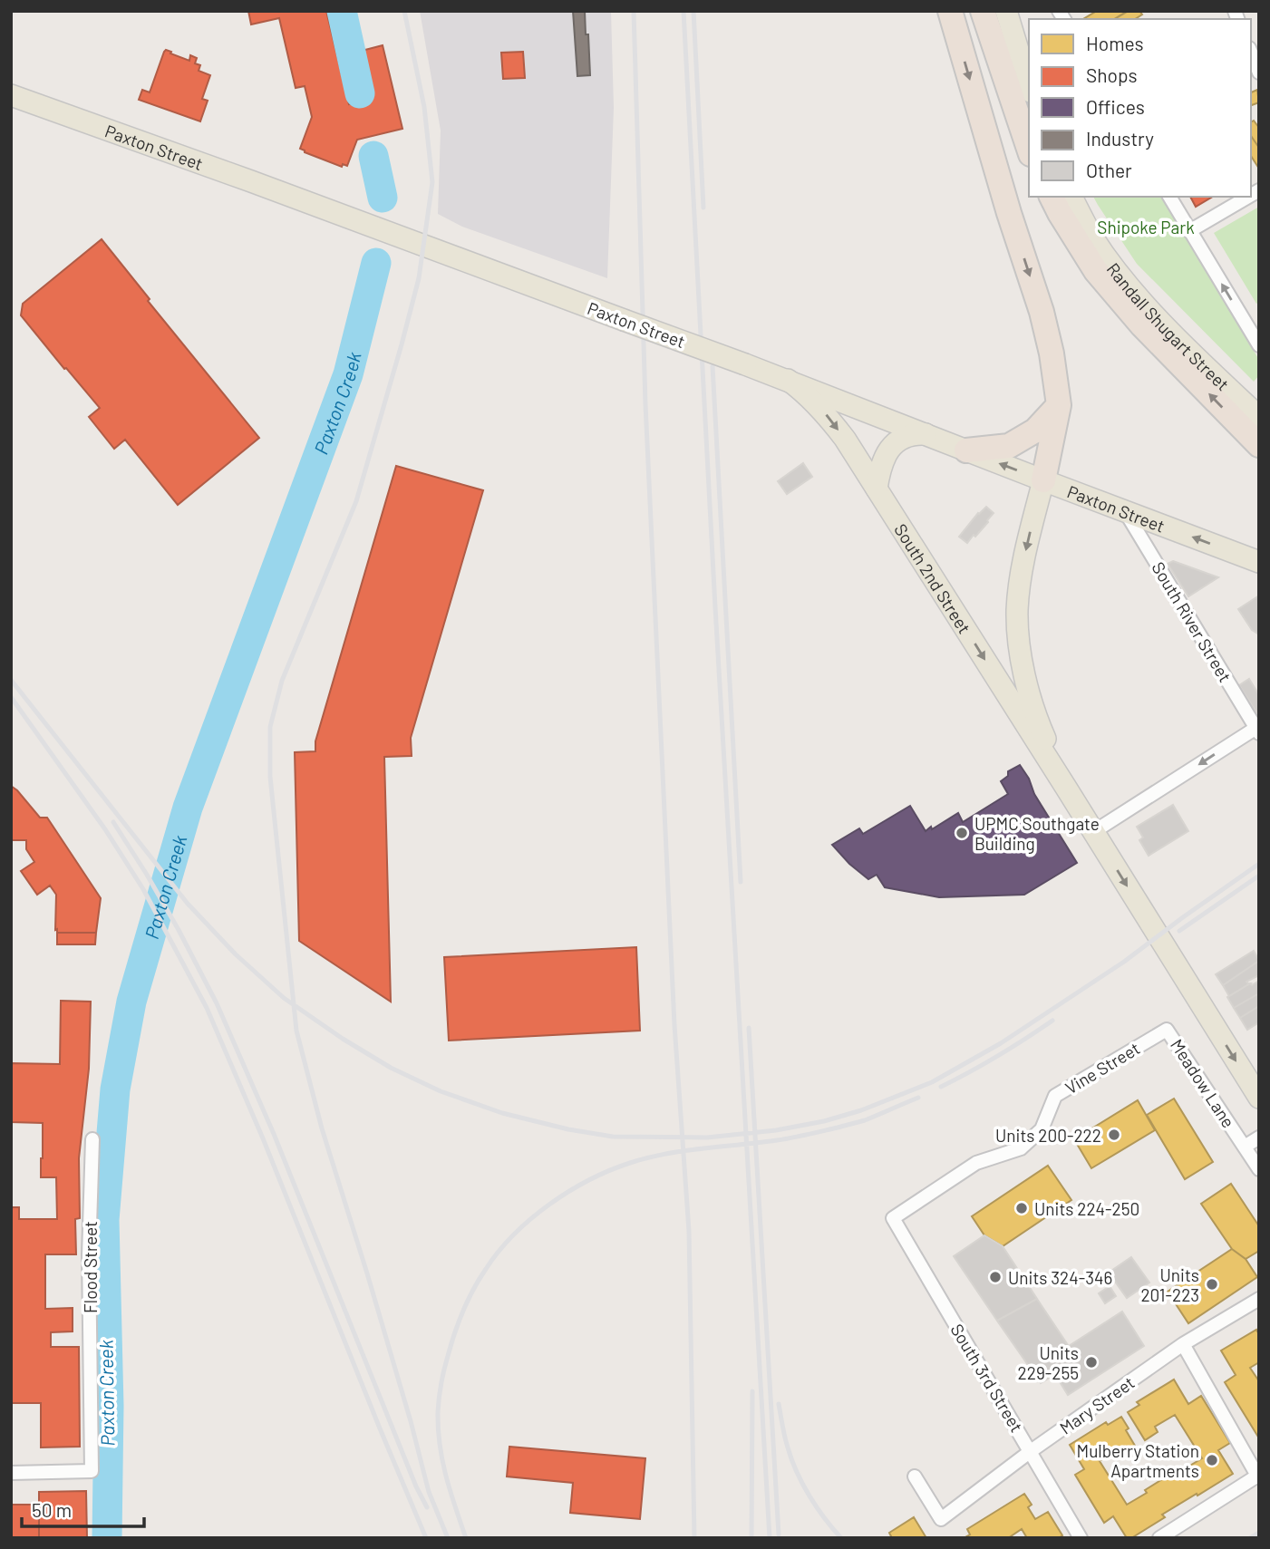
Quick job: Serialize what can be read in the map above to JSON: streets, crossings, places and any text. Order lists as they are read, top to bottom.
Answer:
{
  "streets": {
    "main road": ["Paxton Street", "Randall Shugart Street", "South 2nd Street"],
    "street": [
      "South River Street",
      "Vine Street",
      "Meadow Lane",
      "Flood Street",
      "South 3rd Street",
      "Mary Street"
    ]
  },
  "crossings": [
    ["Paxton Street", "South 2nd Street"],
    ["Paxton Street", "South River Street"],
    ["Vine Street", "Meadow Lane"],
    ["Vine Street", "South 3rd Street"],
    ["South 3rd Street", "Mary Street"]
  ],
  "one_way": ["South 2nd Street"],
  "water": ["Paxton Creek"],
  "parks": ["Shipoke Park"],
  "places": [
    "UPMC Southgate Building",
    "Units 200-222",
    "Units 224-250",
    "Units 324-346",
    "Units 201-223",
    "Units 229-255",
    "Mulberry Station Apartments"
  ],
  "legend": [
    "Homes",
    "Shops",
    "Offices",
    "Industry",
    "Other"
  ],
  "scale_bar": "50 m"
}
